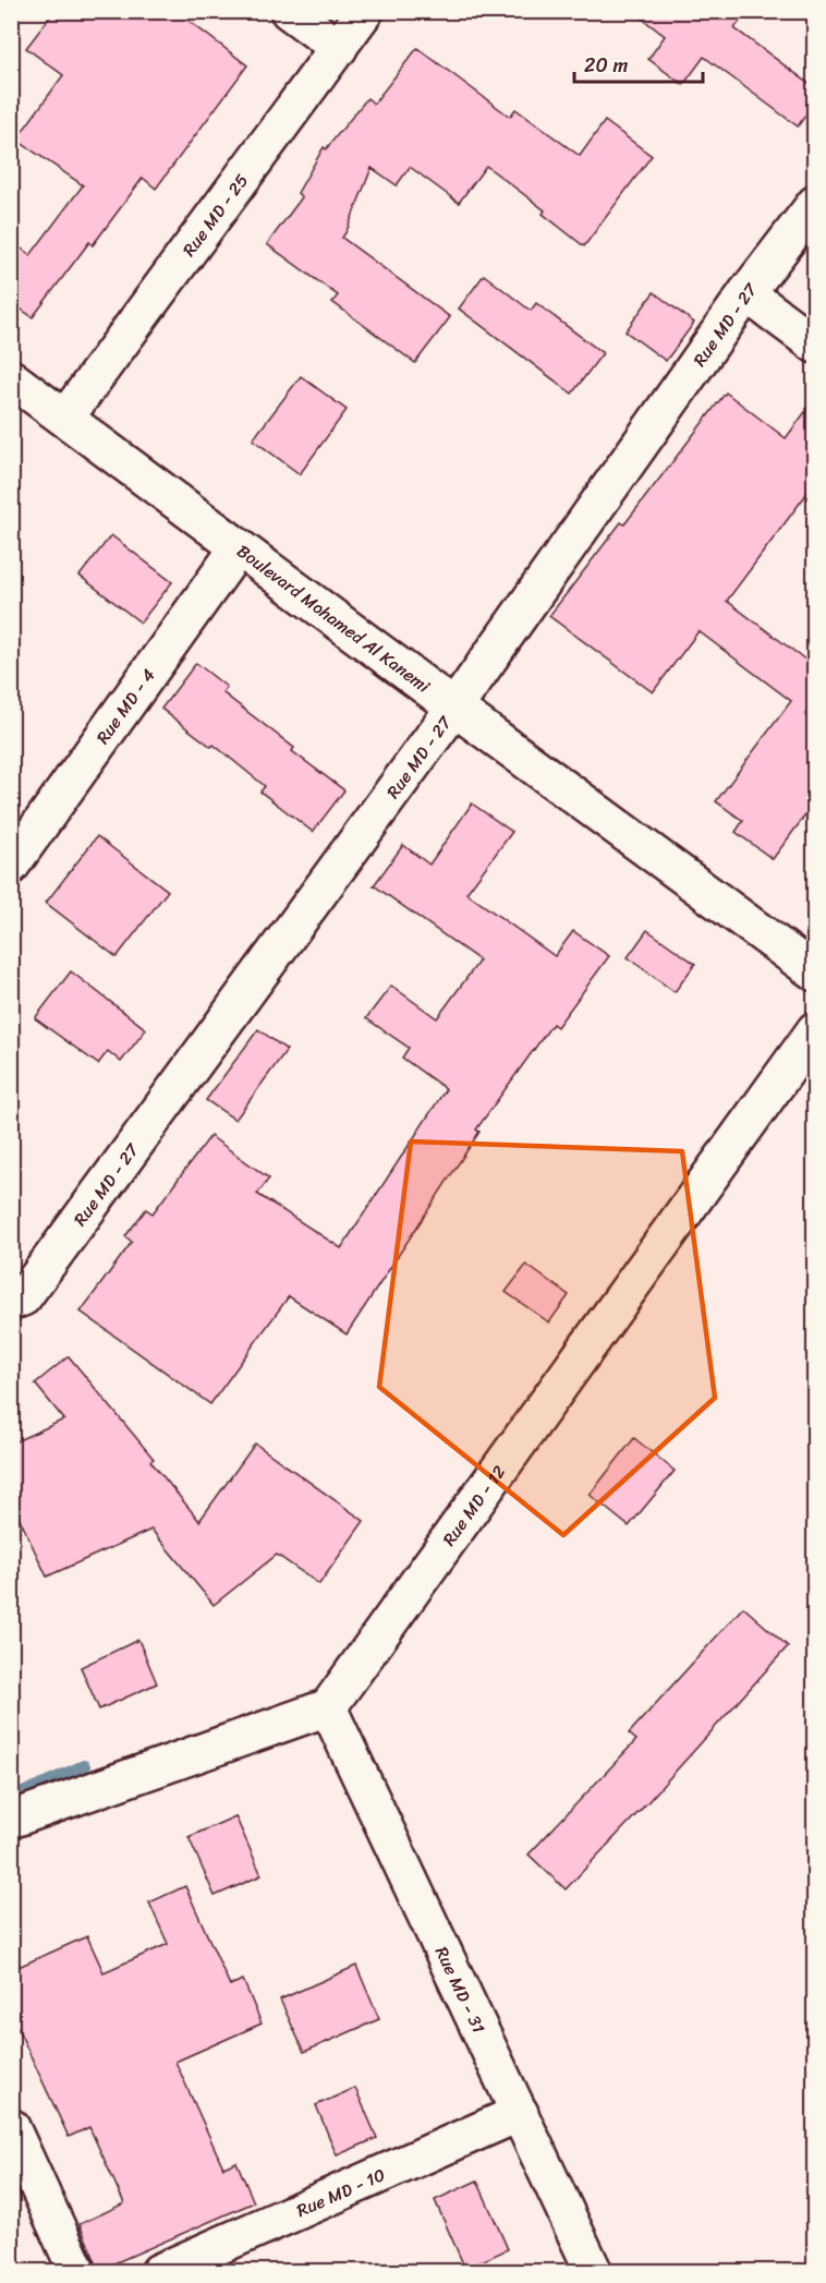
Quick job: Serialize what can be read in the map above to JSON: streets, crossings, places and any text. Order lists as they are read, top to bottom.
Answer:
{
  "streets": {
    "street": [
      "Rue MD - 25",
      "Rue MD - 27",
      "Boulevard Mohamed Al Kanemi",
      "Rue MD - 4",
      "Rue MD - 12",
      "Rue MD - 31",
      "Rue MD - 10"
    ]
  },
  "crossings": [
    ["Rue MD - 25", "Boulevard Mohamed Al Kanemi"],
    ["Rue MD - 27", "Boulevard Mohamed Al Kanemi"],
    ["Boulevard Mohamed Al Kanemi", "Rue MD - 4"],
    ["Rue MD - 12", "Rue MD - 31"],
    ["Rue MD - 31", "Rue MD - 10"]
  ],
  "scale_bar": "20 m"
}
